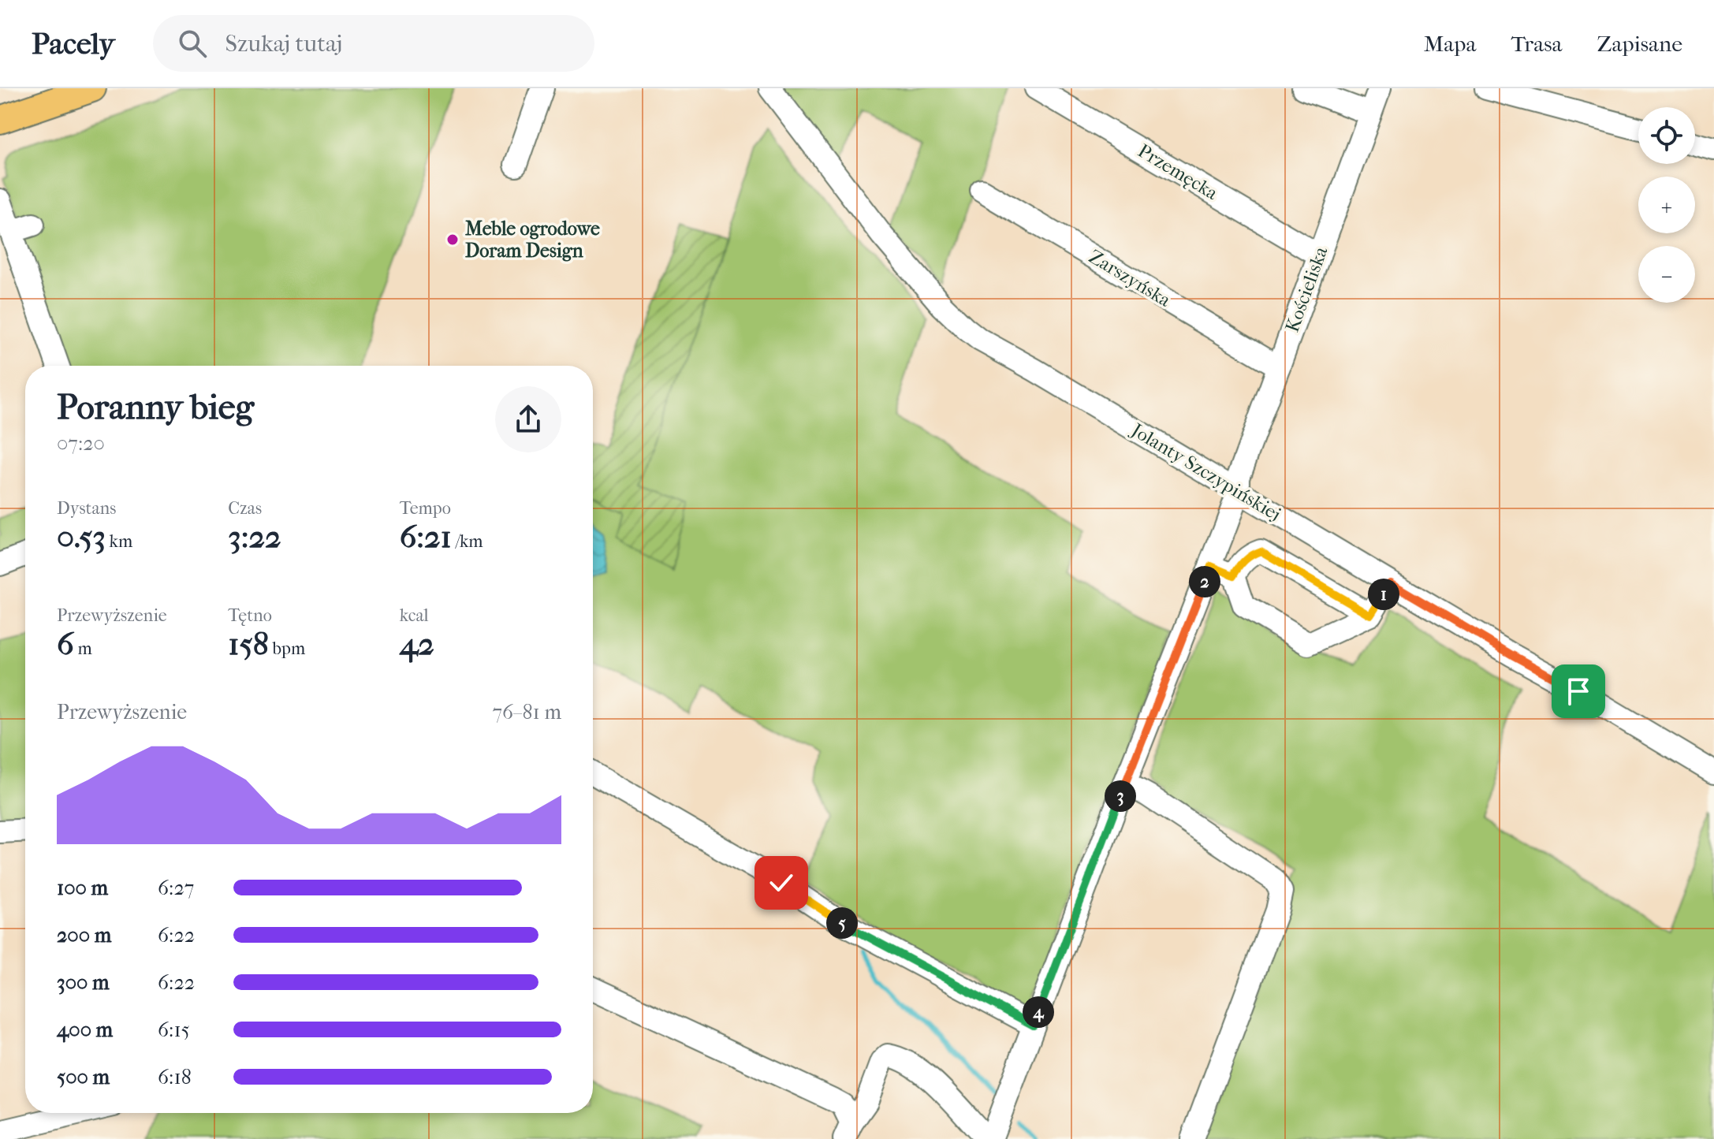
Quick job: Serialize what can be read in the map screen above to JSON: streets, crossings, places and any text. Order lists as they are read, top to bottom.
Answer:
{
  "streets": {
    "street": [
      "Przemęcka",
      "Zarszyńska",
      "Kościeliska",
      "Jolanty Szczypińskiej"
    ]
  },
  "crossings": [
    ["Przemęcka", "Kościeliska"],
    ["Zarszyńska", "Kościeliska"],
    ["Kościeliska", "Jolanty Szczypińskiej"]
  ],
  "places": ["Meble ogrodowe Doram Design"],
  "page": {
    "header": "Pacely",
    "search": "Szukaj tutaj",
    "nav": ["Mapa", "Trasa", "Zapisane"],
    "map_buttons": ["+", "−"],
    "heading": ["Poranny bieg", "07:20"],
    "stats": [
      ["Dystans", "0.53 km"],
      ["Czas", "3:22"],
      ["Tempo", "6:21 /km"],
      ["Przewyższenie", "6 m"],
      ["Tętno", "158 bpm"],
      ["kcal", "42"]
    ],
    "pins": [
      "2",
      "1",
      "3",
      "5",
      "4"
    ],
    "chart": ["Przewyższenie", "76–81 m"],
    "list": [
      {
        "name": "100 m",
        "note": "6:27"
      },
      {
        "name": "200 m",
        "note": "6:22"
      },
      {
        "name": "300 m",
        "note": "6:22"
      },
      {
        "name": "400 m",
        "note": "6:15"
      },
      {
        "name": "500 m",
        "note": "6:18"
      }
    ]
  }
}
